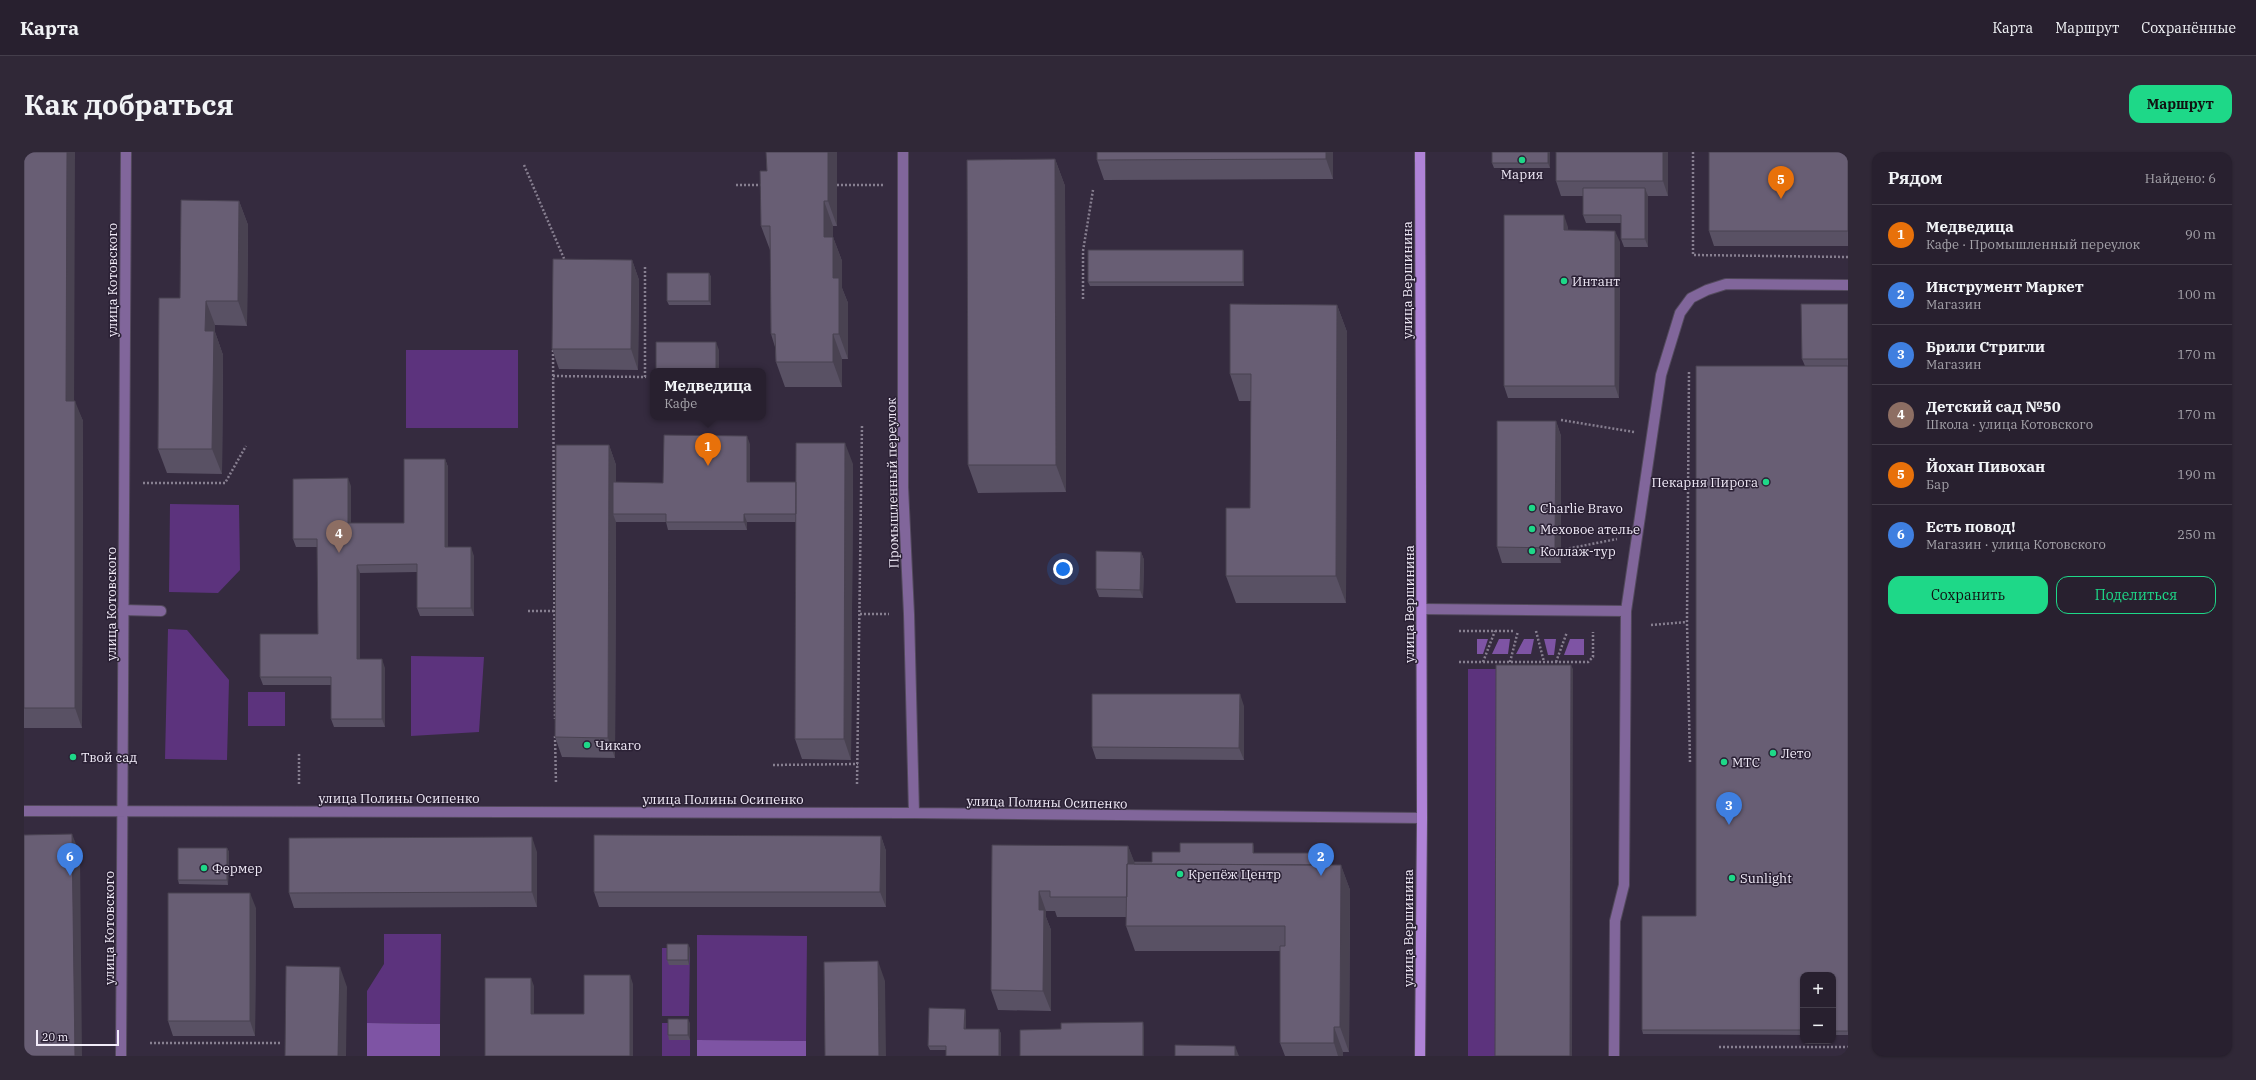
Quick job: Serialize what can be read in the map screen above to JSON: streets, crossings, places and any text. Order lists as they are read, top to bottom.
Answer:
{
  "streets": {
    "street": [
      "улица Котовского",
      "улица Вершинина",
      "Промышленный переулок",
      "улица Полины Осипенко"
    ]
  },
  "crossings": [
    ["улица Котовского", "улица Полины Осипенко"],
    ["улица Вершинина", "улица Полины Осипенко"],
    ["Промышленный переулок", "улица Полины Осипенко"]
  ],
  "places": [
    "Мария",
    "Интант",
    "Пекарня Пирога",
    "Charlie Bravo",
    "Меховое ателье",
    "Коллаж-тур",
    "Чикаго",
    "Лето",
    "Твой сад",
    "МТС",
    "Фермер",
    "Крепёж Центр",
    "Sunlight"
  ],
  "scale_bar": "20 m",
  "page": {
    "header": "Карта",
    "nav": ["Карта", "Маршрут", "Сохранённые"],
    "buttons": [
      "Маршрут",
      ["Сохранить", "Поделиться"]
    ],
    "title": "Как добраться",
    "heading": ["Рядом", "Найдено: 6"],
    "pins": [
      "5",
      "1",
      "4",
      "3",
      "2",
      "6"
    ],
    "list": [
      {
        "mark": "1",
        "name": "Медведица",
        "note": "Кафе · Промышленный переулок",
        "value": "90 m"
      },
      {
        "mark": "2",
        "name": "Инструмент Маркет",
        "note": "Магазин",
        "value": "100 m"
      },
      {
        "mark": "3",
        "name": "Брили Стригли",
        "note": "Магазин",
        "value": "170 m"
      },
      {
        "mark": "4",
        "name": "Детский сад №50",
        "note": "Школа · улица Котовского",
        "value": "170 m"
      },
      {
        "mark": "5",
        "name": "Йохан Пивохан",
        "note": "Бар",
        "value": "190 m"
      },
      {
        "mark": "6",
        "name": "Есть повод!",
        "note": "Магазин · улица Котовского",
        "value": "250 m"
      }
    ],
    "popup": ["Медведица", "Кафе"],
    "map_buttons": ["+", "−"],
    "scale": "20 m"
  }
}
